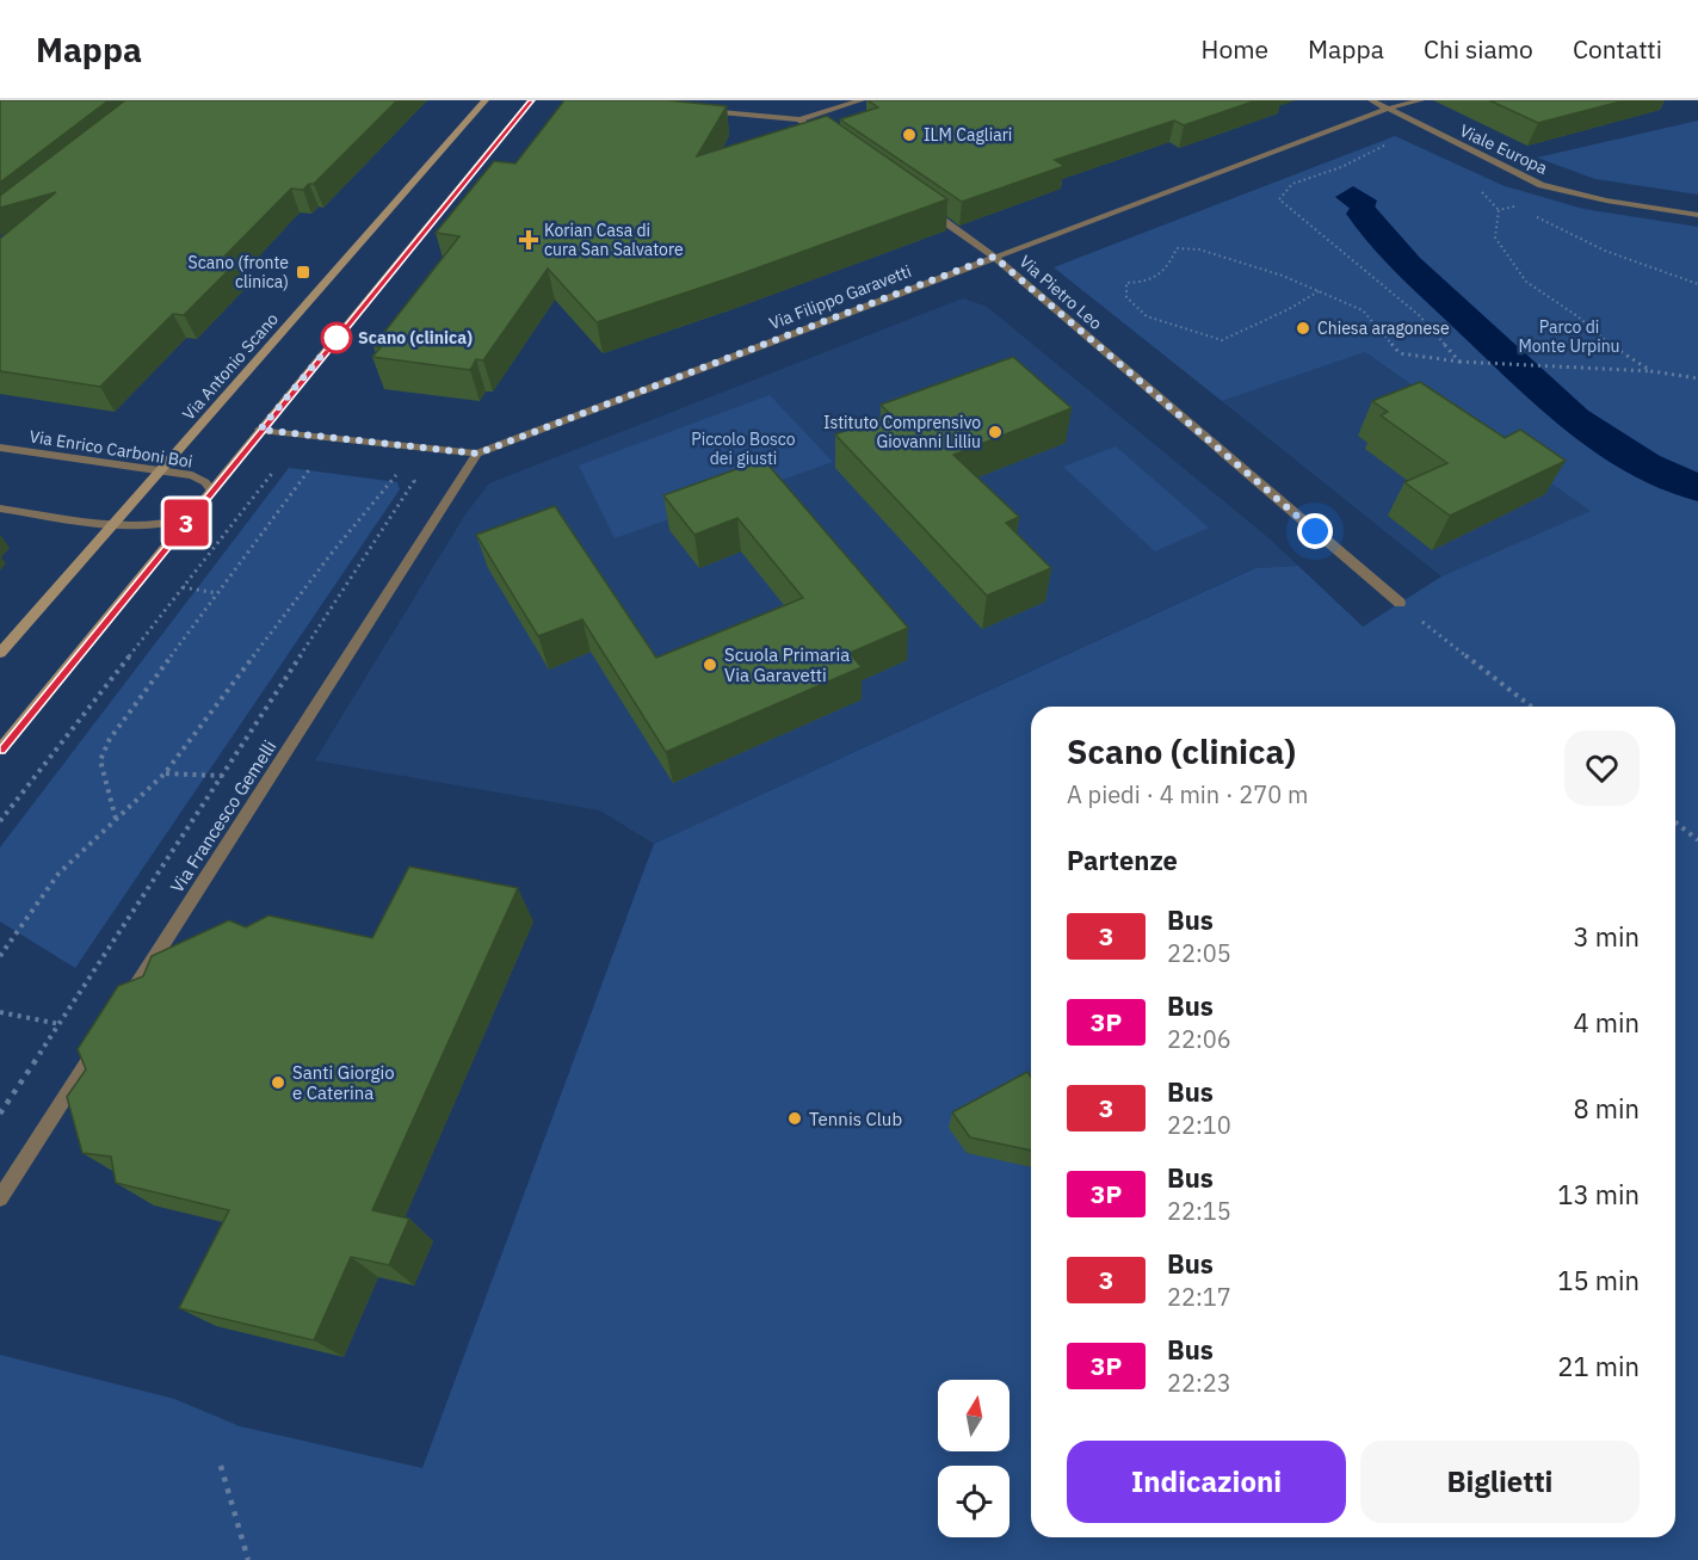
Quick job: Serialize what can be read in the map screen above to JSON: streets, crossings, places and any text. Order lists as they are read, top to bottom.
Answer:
{
  "streets": {
    "street": [
      "Viale Europa",
      "Via Pietro Leo",
      "Via Filippo Garavetti",
      "Via Antonio Scano",
      "Via Enrico Carboni Boi",
      "Via Francesco Gemelli"
    ]
  },
  "crossings": [
    ["Viale Europa", "Via Filippo Garavetti"],
    ["Via Pietro Leo", "Via Filippo Garavetti"],
    ["Via Filippo Garavetti", "Via Francesco Gemelli"],
    ["Via Antonio Scano", "Via Enrico Carboni Boi"]
  ],
  "parks": ["Parco di Monte Urpinu", "Piccolo Bosco dei giusti"],
  "places": {
    "other": [
      "ILM Cagliari",
      "Chiesa aragonese",
      "Scano (clinica)",
      "Istituto Comprensivo Giovanni Lilliu",
      "Scuola Primaria Via Garavetti",
      "Santi Giorgio e Caterina",
      "Tennis Club"
    ],
    "health": ["Korian Casa di cura San Salvatore"],
    "transit": ["Scano (fronte clinica)"]
  },
  "lines": ["bus line 3"],
  "north": "top",
  "page": {
    "header": "Mappa",
    "nav": [
      "Home",
      "Mappa",
      "Chi siamo",
      "Contatti"
    ],
    "on_map": "3",
    "heading": [
      ["Scano (clinica)", "A piedi · 4 min · 270 m"],
      "Partenze"
    ],
    "list": [
      {
        "mark": "3",
        "name": "Bus",
        "note": "22:05",
        "value": "3 min"
      },
      {
        "mark": "3P",
        "name": "Bus",
        "note": "22:06",
        "value": "4 min"
      },
      {
        "mark": "3",
        "name": "Bus",
        "note": "22:10",
        "value": "8 min"
      },
      {
        "mark": "3P",
        "name": "Bus",
        "note": "22:15",
        "value": "13 min"
      },
      {
        "mark": "3",
        "name": "Bus",
        "note": "22:17",
        "value": "15 min"
      },
      {
        "mark": "3P",
        "name": "Bus",
        "note": "22:23",
        "value": "21 min"
      }
    ],
    "buttons": ["Indicazioni", "Biglietti"]
  }
}
